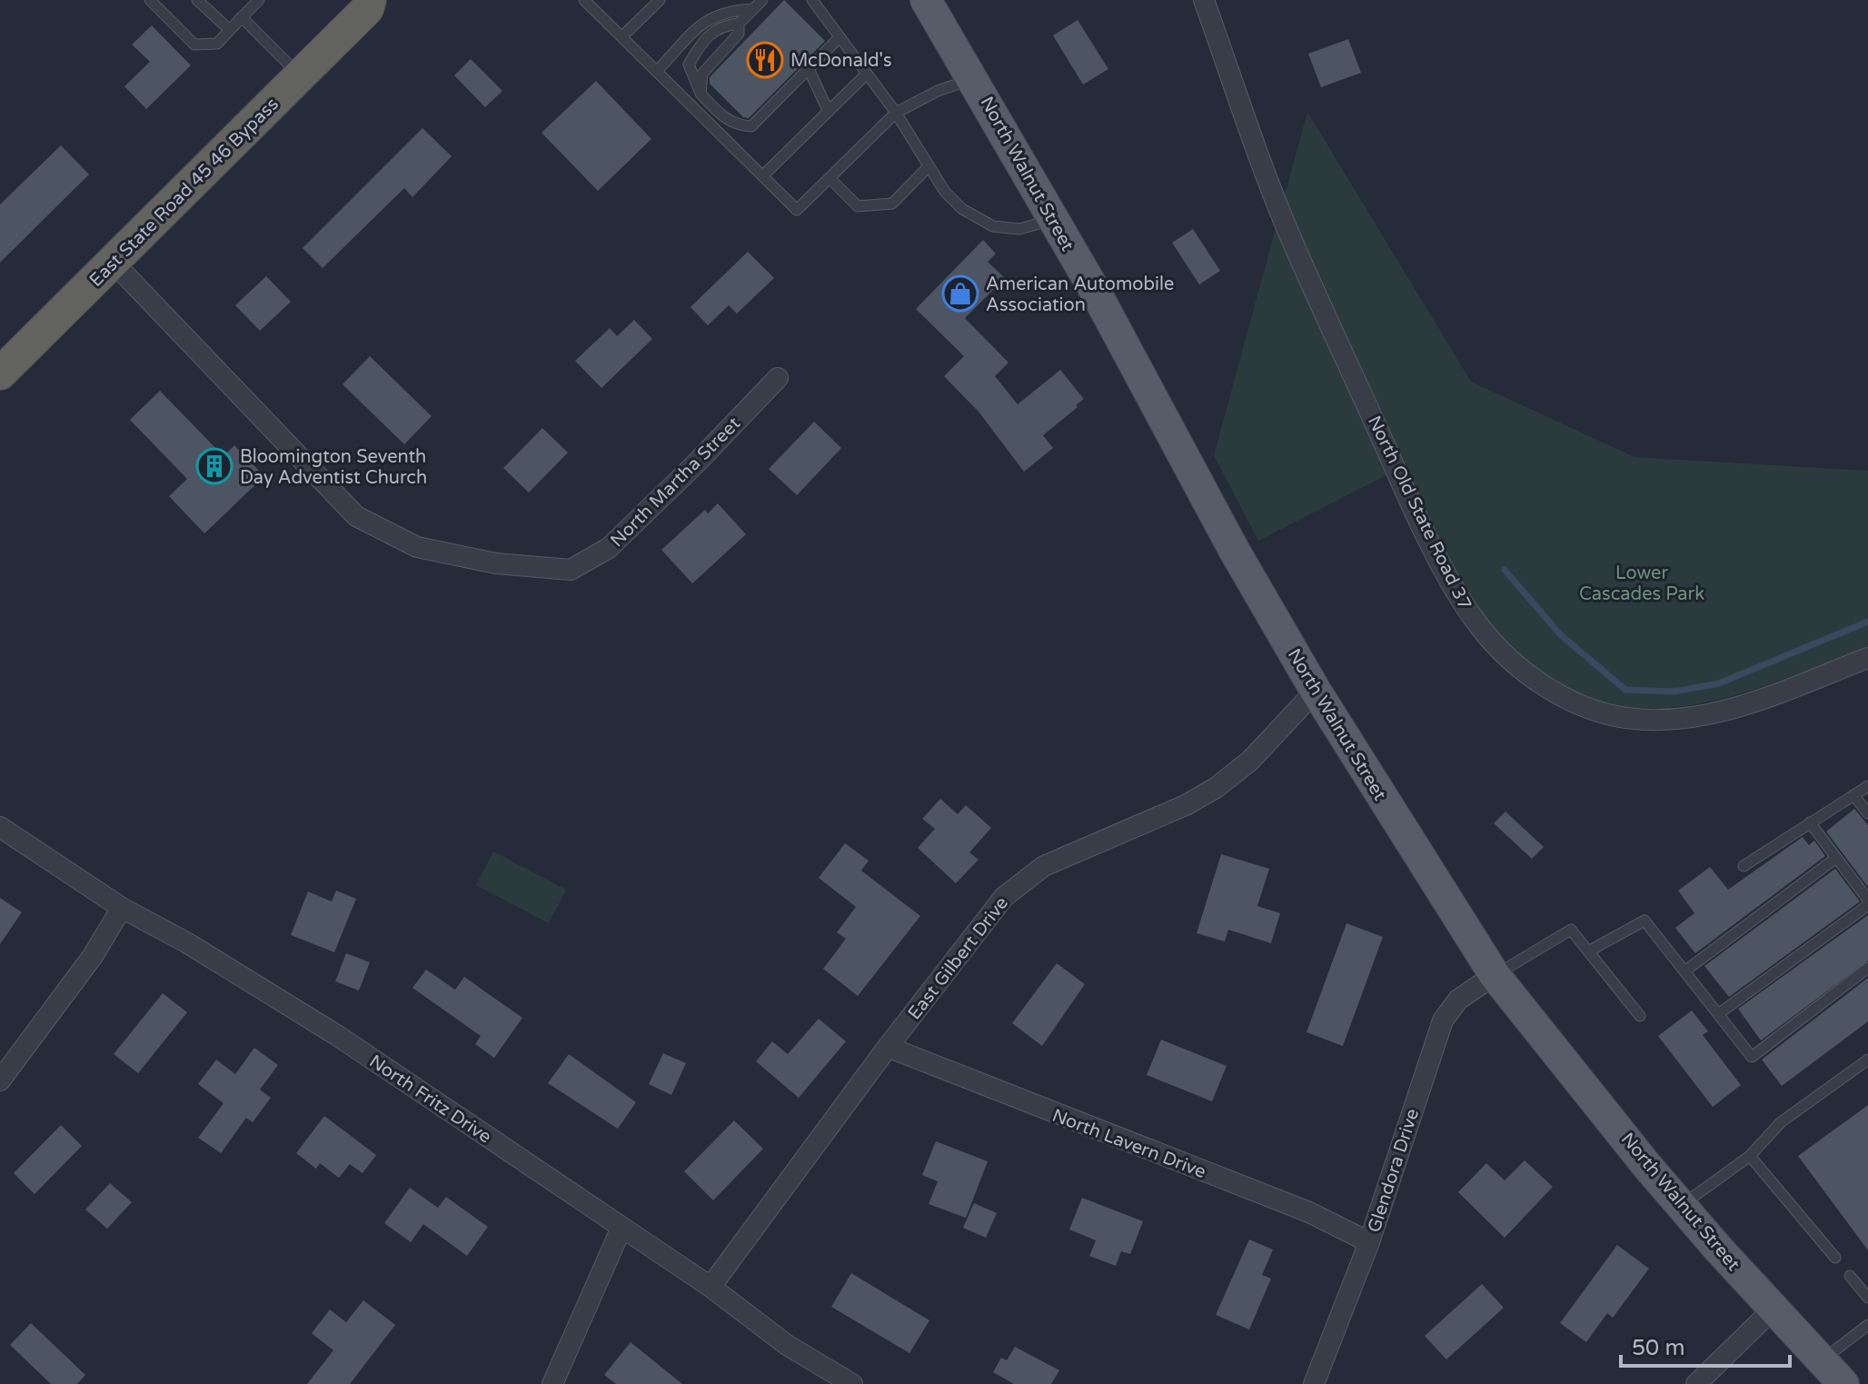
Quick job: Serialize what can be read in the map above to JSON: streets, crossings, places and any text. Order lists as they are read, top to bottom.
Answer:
{
  "streets": {
    "highway": ["East State Road 45 46 Bypass"],
    "main road": ["North Walnut Street"],
    "street": [
      "North Martha Street",
      "North Old State Road 37",
      "East Gilbert Drive",
      "North Fritz Drive",
      "North Lavern Drive",
      "Glendora Drive"
    ]
  },
  "crossings": [
    ["North Walnut Street", "East Gilbert Drive"],
    ["North Walnut Street", "Glendora Drive"],
    ["East State Road 45 46 Bypass", "North Martha Street"],
    ["East Gilbert Drive", "North Fritz Drive"],
    ["East Gilbert Drive", "North Lavern Drive"],
    ["North Lavern Drive", "Glendora Drive"]
  ],
  "parks": ["Lower Cascades Park"],
  "places": {
    "restaurant": ["McDonald's"],
    "shop": ["American Automobile Association"],
    "building": ["Bloomington Seventh Day Adventist Church"]
  },
  "scale_bar": "50 m"
}
